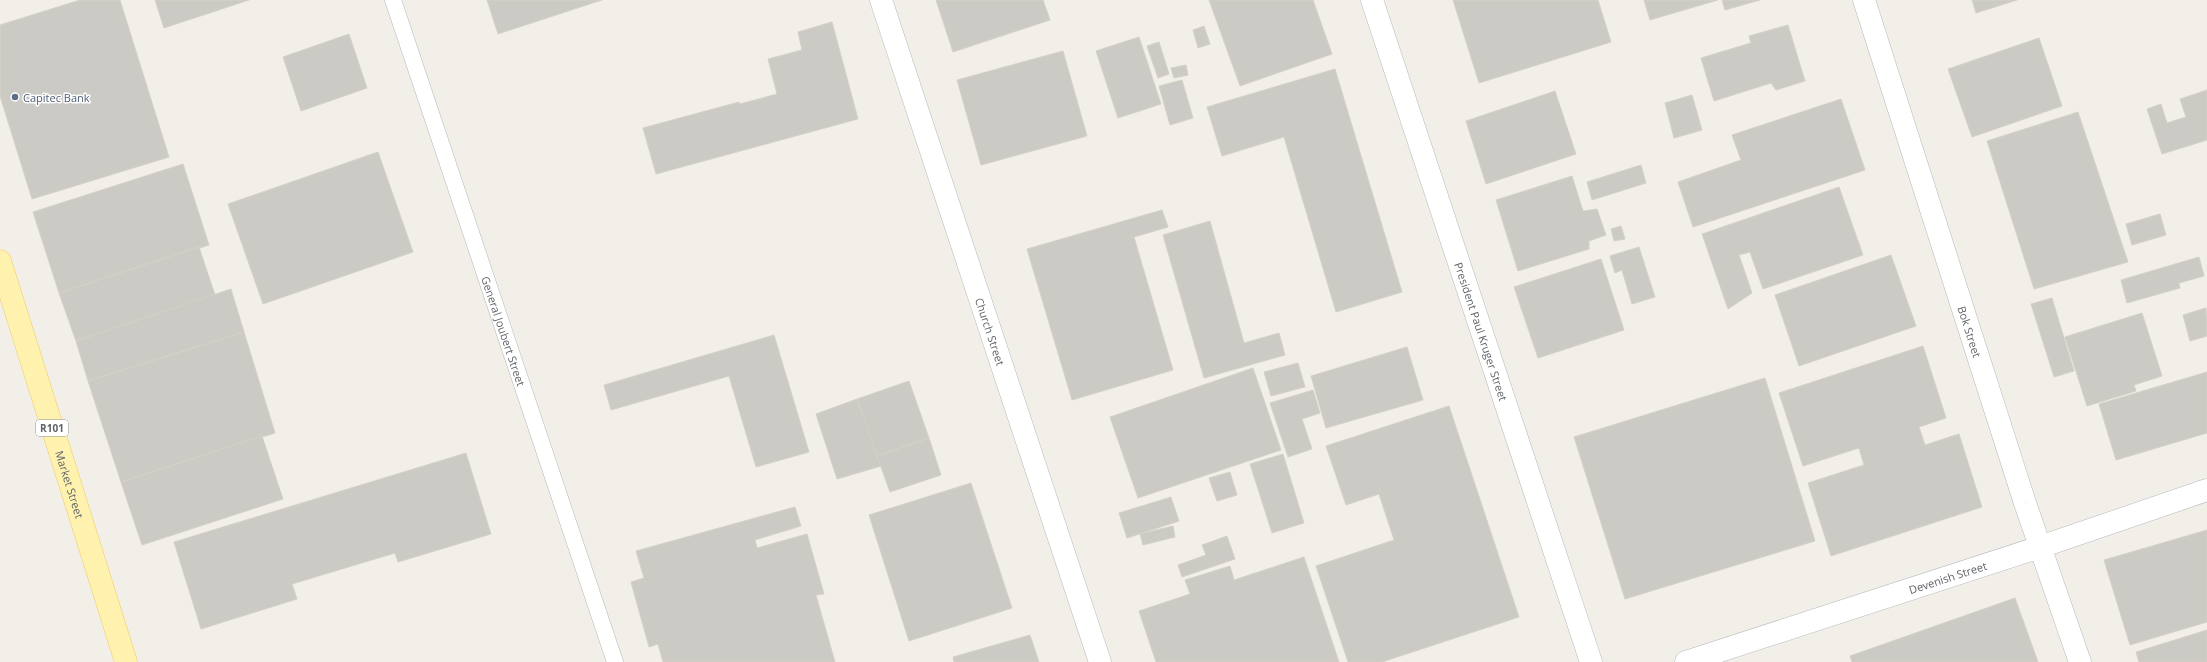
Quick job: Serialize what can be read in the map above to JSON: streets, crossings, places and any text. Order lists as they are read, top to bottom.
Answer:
{
  "streets": {
    "main road": ["R101", "Market Street"],
    "street": [
      "Church Street",
      "President Paul Kruger Street",
      "Bok Street",
      "Devenish Street"
    ],
    "lane": ["General Joubert Street"]
  },
  "crossings": [
    ["Bok Street", "Devenish Street"]
  ],
  "places": ["Capitec Bank"]
}
